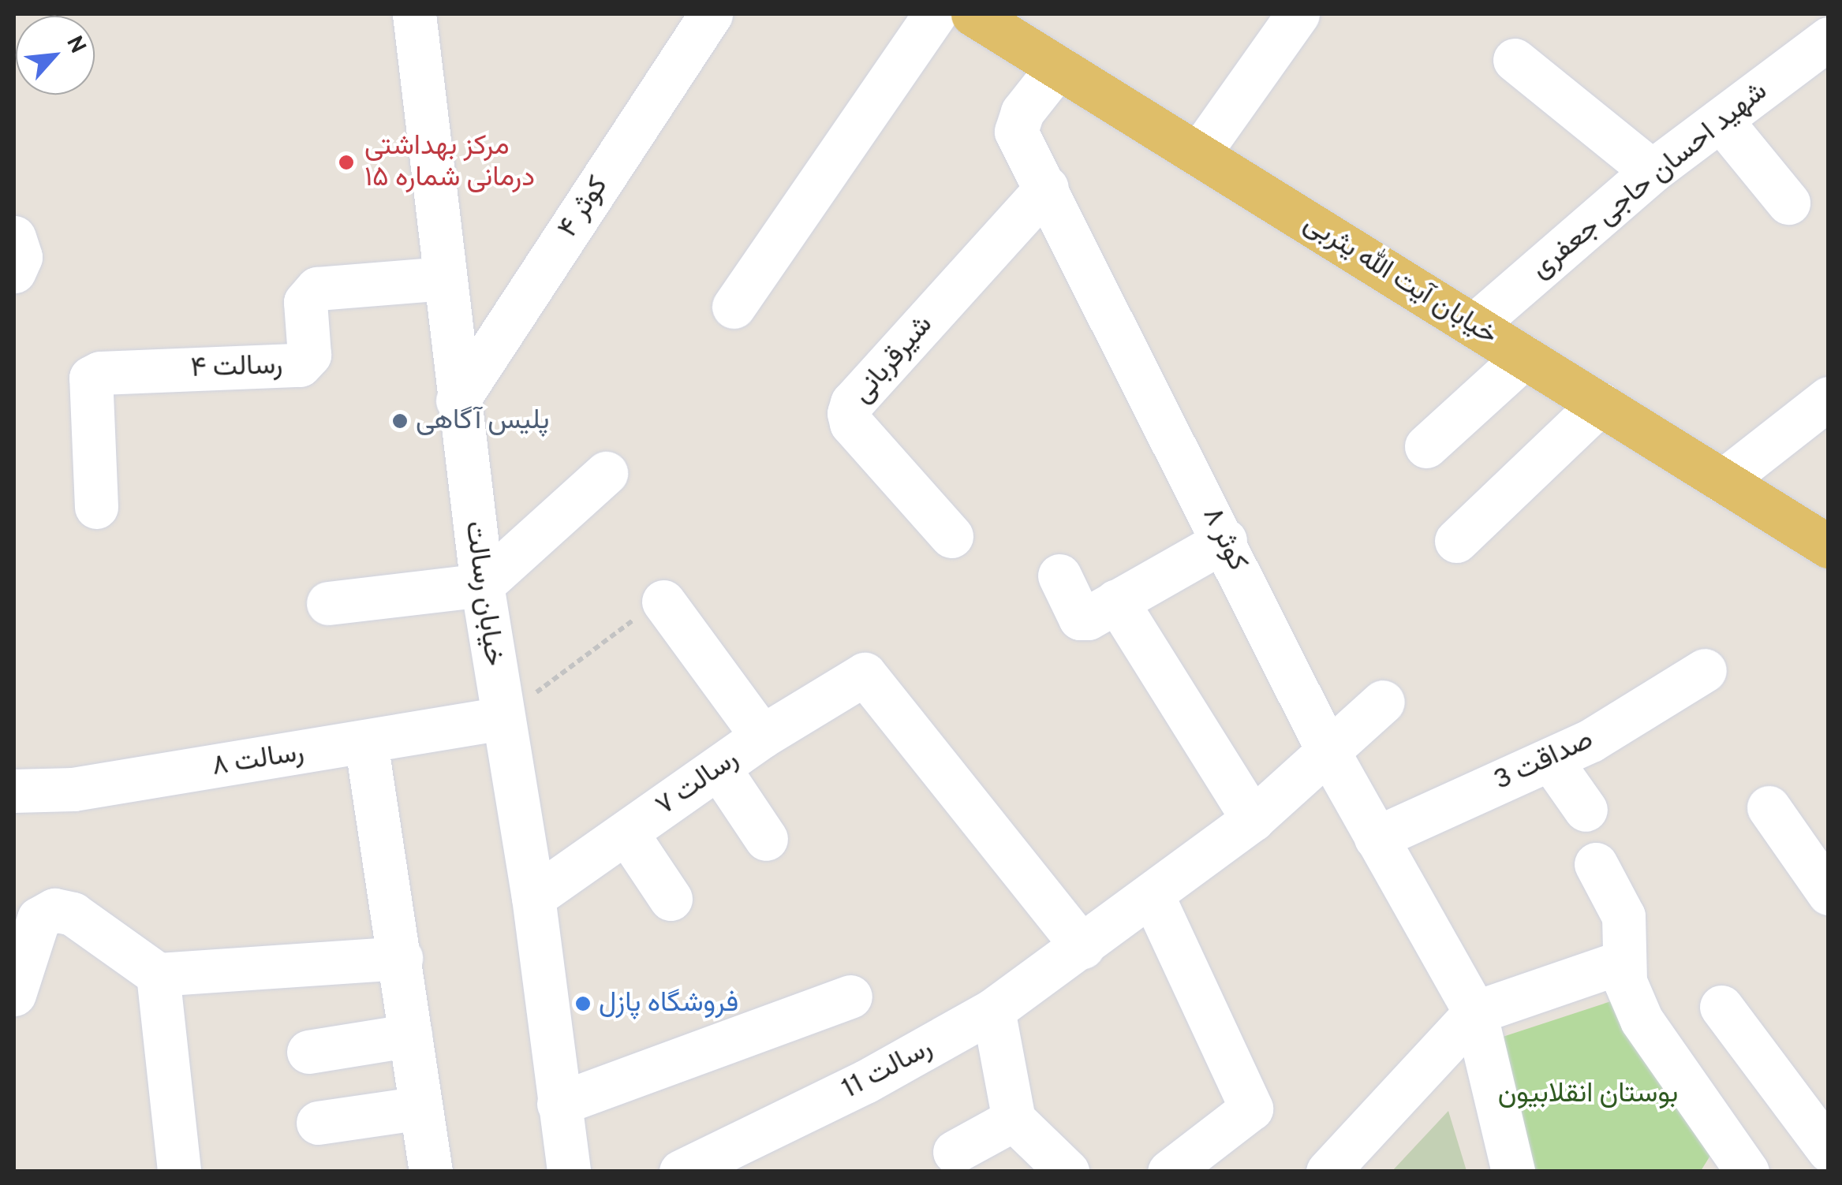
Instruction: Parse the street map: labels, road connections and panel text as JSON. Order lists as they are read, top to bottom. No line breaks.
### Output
{"streets":{"main road":["خیابان آیت الله یثربی"],"street":["شهید احسان حاجی جعفری","کوثر ۴","شیرقربانی","رسالت ۴","کوثر ۸","خیابان رسالت","رسالت ۸","صداقت 3","رسالت ۷","رسالت 11"]},"crossings":[["شهید احسان حاجی جعفری","خیابان آیت الله یثربی"],["کوثر ۴","خیابان رسالت"],["خیابان آیت الله یثربی","کوثر ۸"],["شیرقربانی","کوثر ۸"],["رسالت ۴","خیابان رسالت"],["کوثر ۸","صداقت 3"],["کوثر ۸","رسالت 11"],["خیابان رسالت","رسالت ۸"],["خیابان رسالت","رسالت ۷"],["رسالت ۷","رسالت 11"]],"parks":["بوستان انقلابیون"],"places":["مرکز بهداشتی درمانی شماره ۱۵","پلیس آگاهی","فروشگاه پازل"],"north":"top right"}
